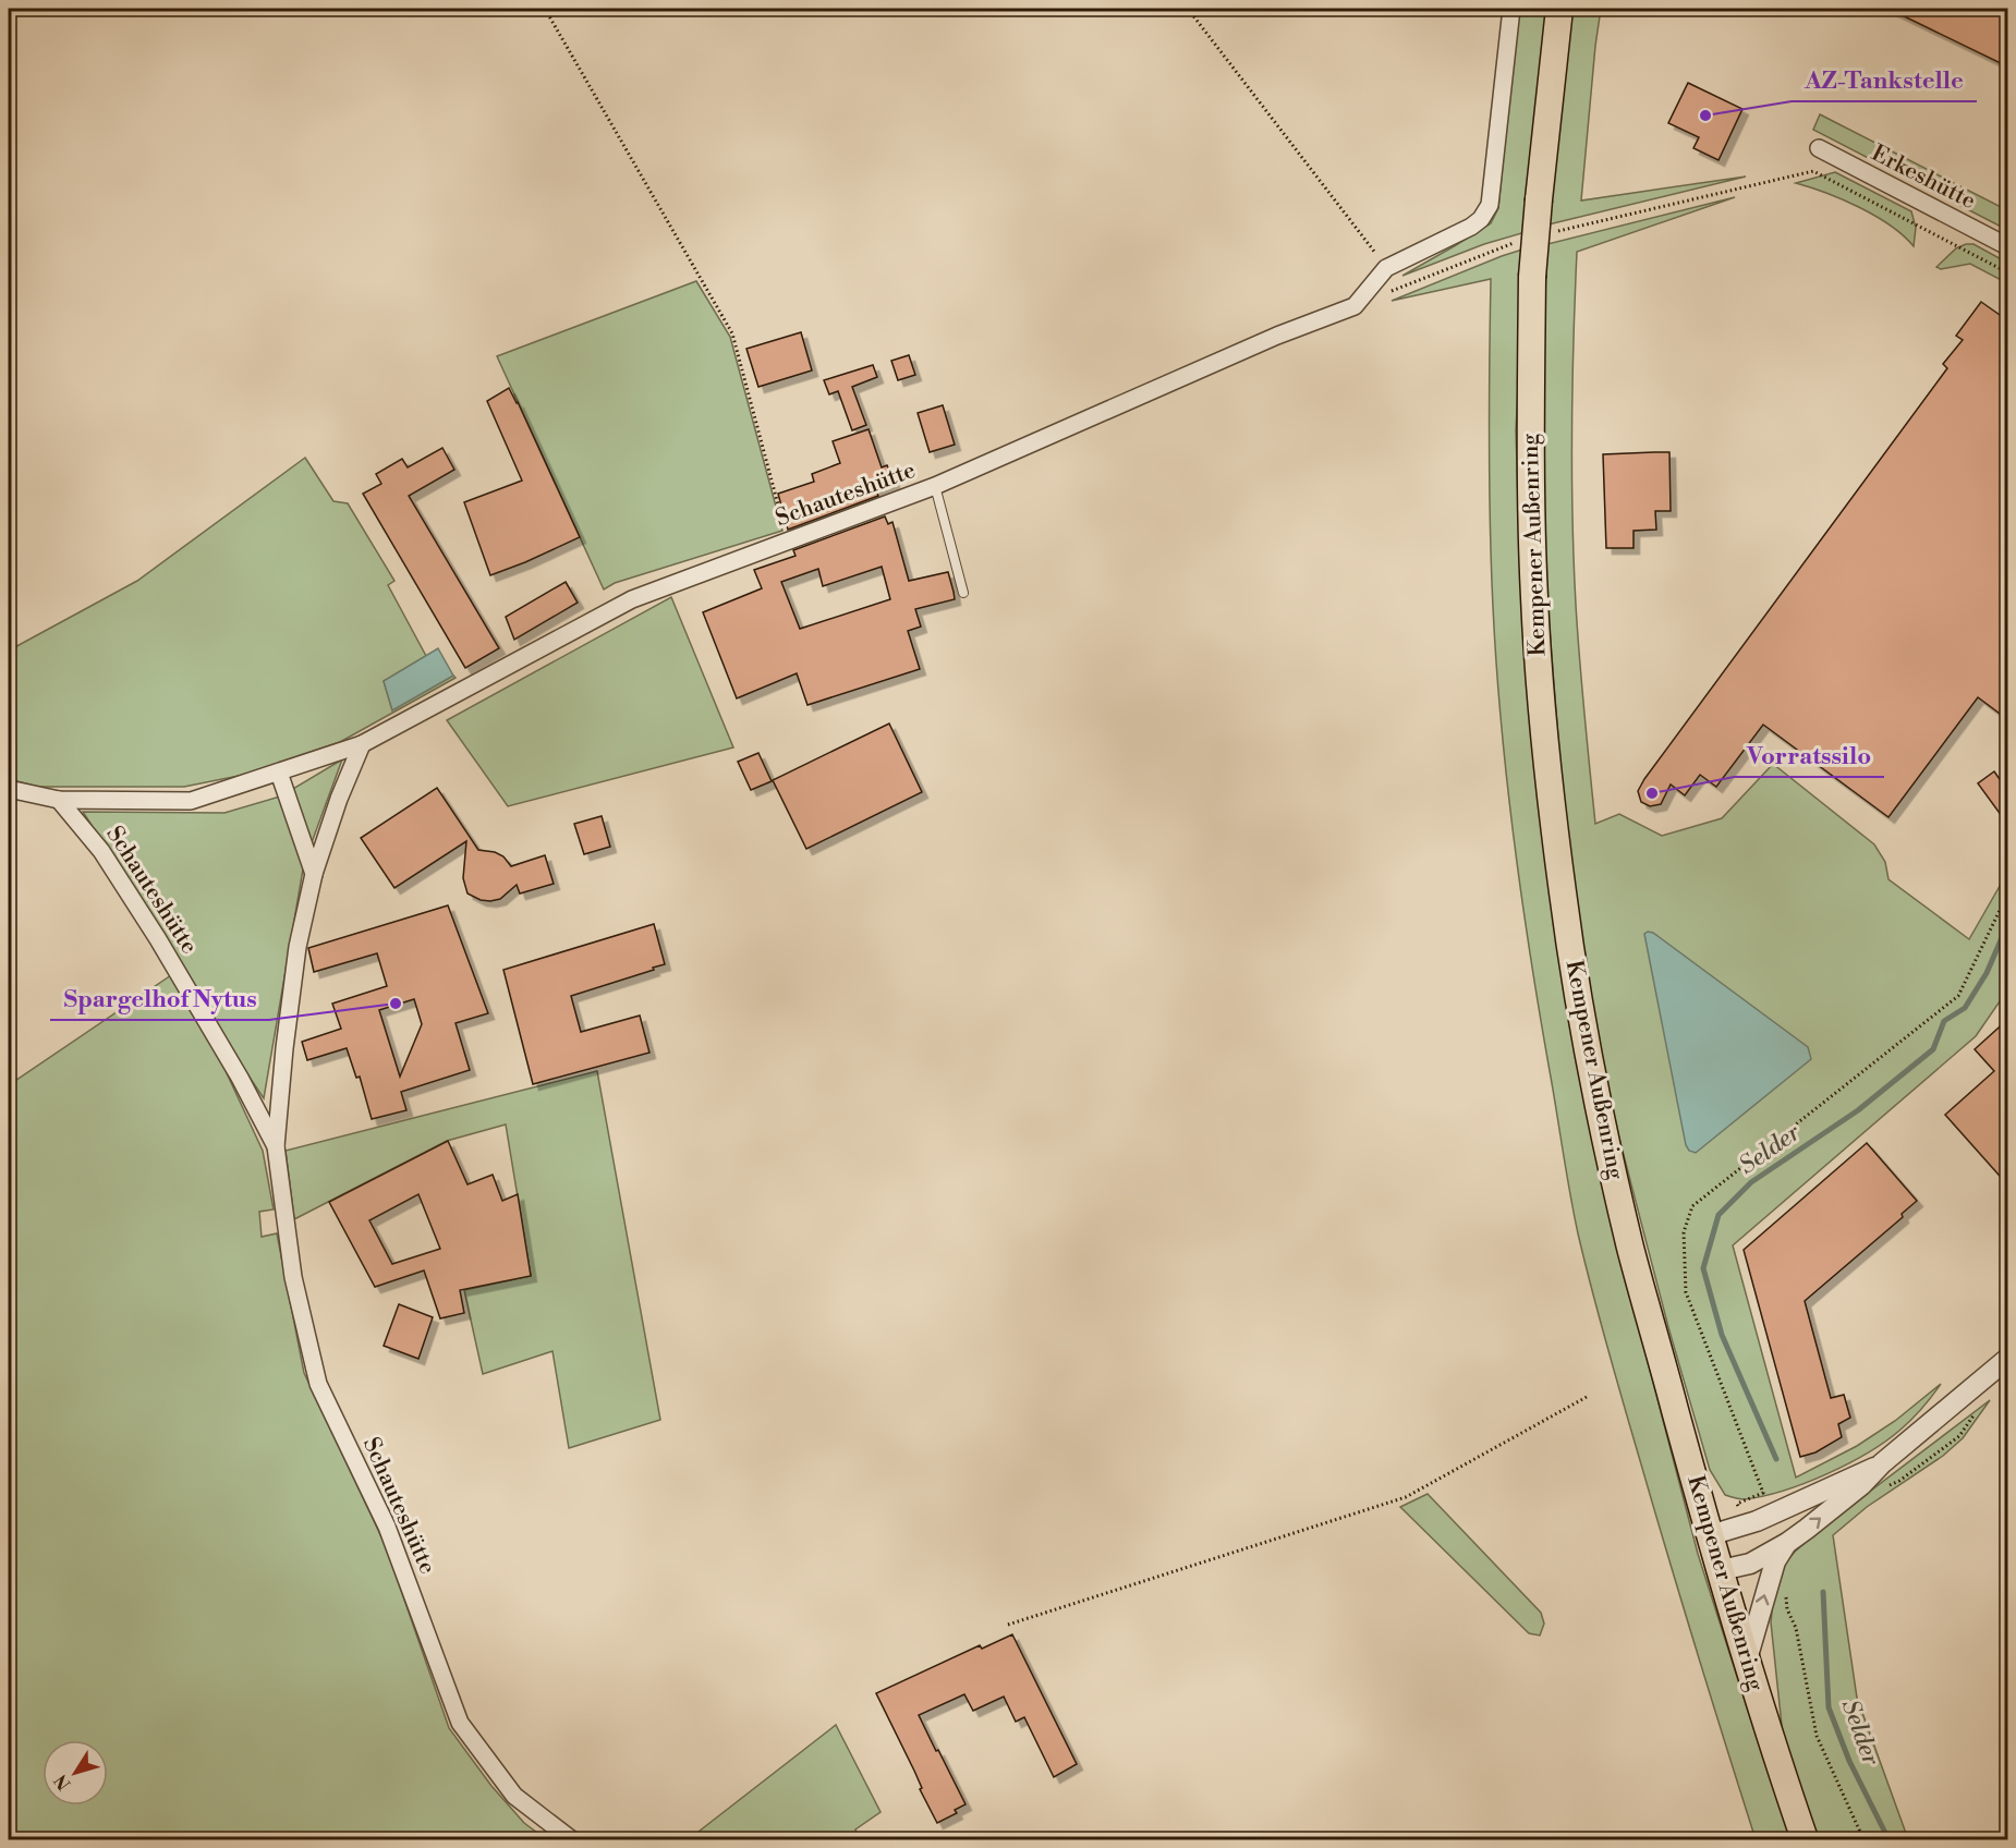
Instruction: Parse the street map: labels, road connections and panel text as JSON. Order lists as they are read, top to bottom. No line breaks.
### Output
{"streets":{"main road":["Kempener Außenring"],"street":["Erkeshütte","Schauteshütte"]},"water":["Selder"],"places":["AZ-Tankstelle","Vorratssilo","Spargelhof Nytus"],"north":"bottom left"}
